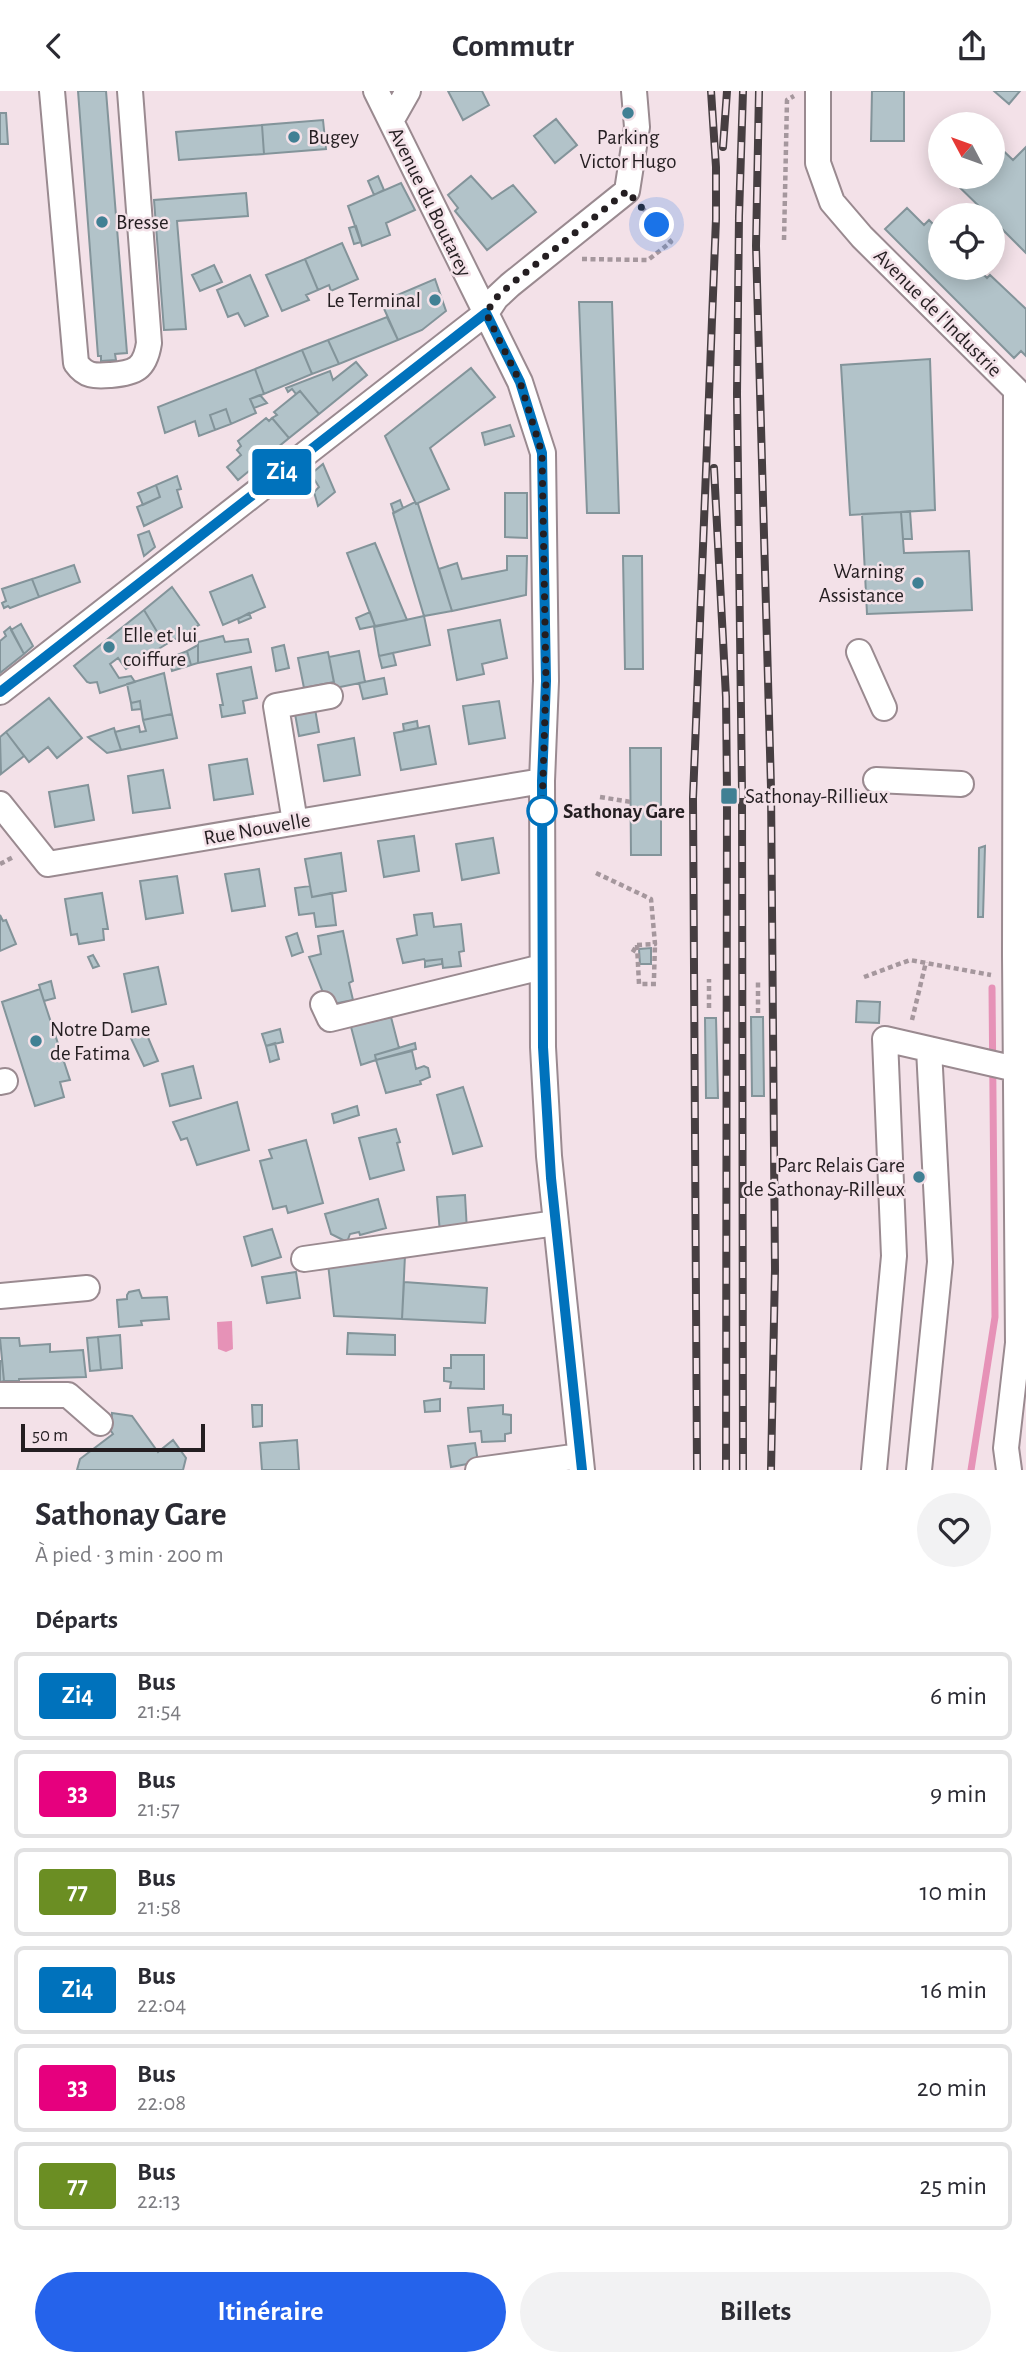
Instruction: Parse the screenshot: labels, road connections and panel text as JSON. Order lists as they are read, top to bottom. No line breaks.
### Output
{"streets":{"street":["Avenue du Boutarey","Avenue de l'Industrie","Rue Nouvelle"]},"crossings":[["Avenue du Boutarey","Rue Nouvelle"]],"places":{"other":["Parking Victor Hugo","Bugey","Bresse","Le Terminal","Warning Assistance","Elle et lui coiffure","Sathonay Gare","Notre Dame de Fatima","Parc Relais Gare de Sathonay-Rilleux"],"transit":["Sathonay-Rillieux"]},"lines":["bus line Zi4"],"scale_bar":"50 m","north":"top left","page":{"header":"Commutr","on_map":"Zi4","scale":"50 m","heading":[["Sathonay Gare","À pied · 3 min · 200 m"],"Départs"],"list":[{"mark":"Zi4","name":"Bus","note":"21:54","value":"6 min"},{"mark":"33","name":"Bus","note":"21:57","value":"9 min"},{"mark":"77","name":"Bus","note":"21:58","value":"10 min"},{"mark":"Zi4","name":"Bus","note":"22:04","value":"16 min"},{"mark":"33","name":"Bus","note":"22:08","value":"20 min"},{"mark":"77","name":"Bus","note":"22:13","value":"25 min"}],"buttons":["Itinéraire","Billets"]}}
